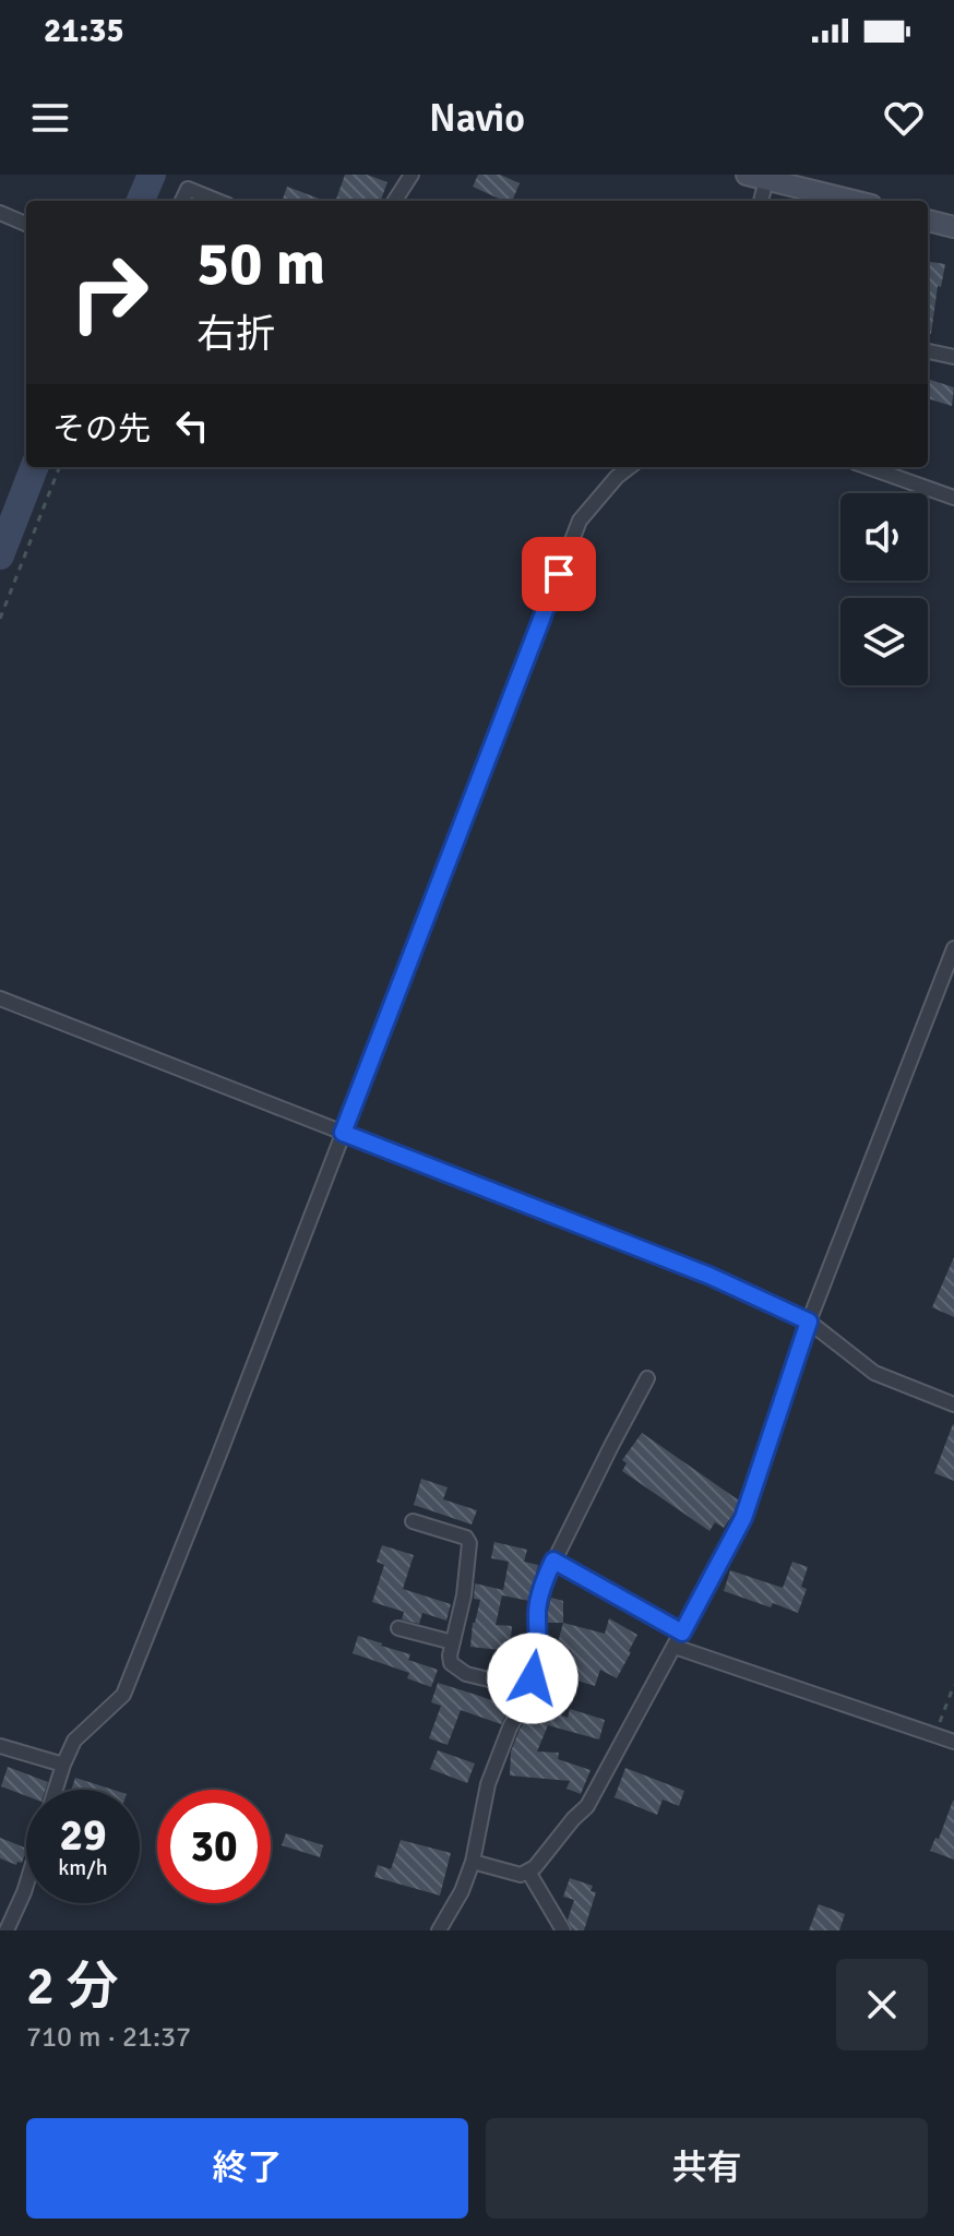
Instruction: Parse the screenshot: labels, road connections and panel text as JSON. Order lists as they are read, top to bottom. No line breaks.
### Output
{"page":{"status":"21:35","header":"Navio","turn":["50 m","右折"],"then":"その先","speed":"29 km/h","limit":"30","heading":["2 分","710 m · 21:37"],"buttons":["終了","共有"]}}
